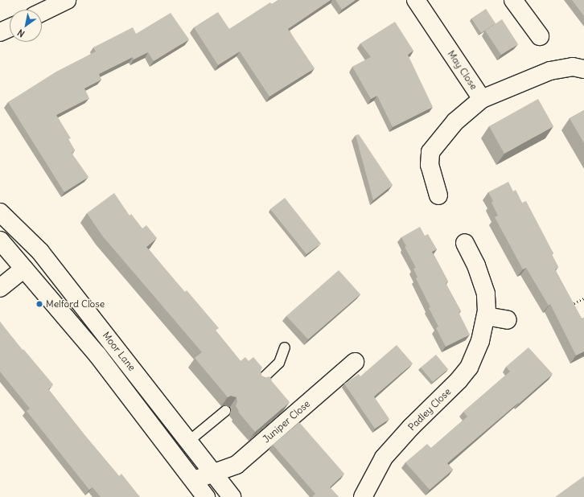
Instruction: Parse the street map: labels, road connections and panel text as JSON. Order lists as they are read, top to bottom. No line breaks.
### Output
{"streets":{"street":["May Close","Moor Lane","Padley Close","Juniper Close"]},"crossings":[["Moor Lane","Juniper Close"]],"places":["Melford Close"],"north":"bottom left"}
